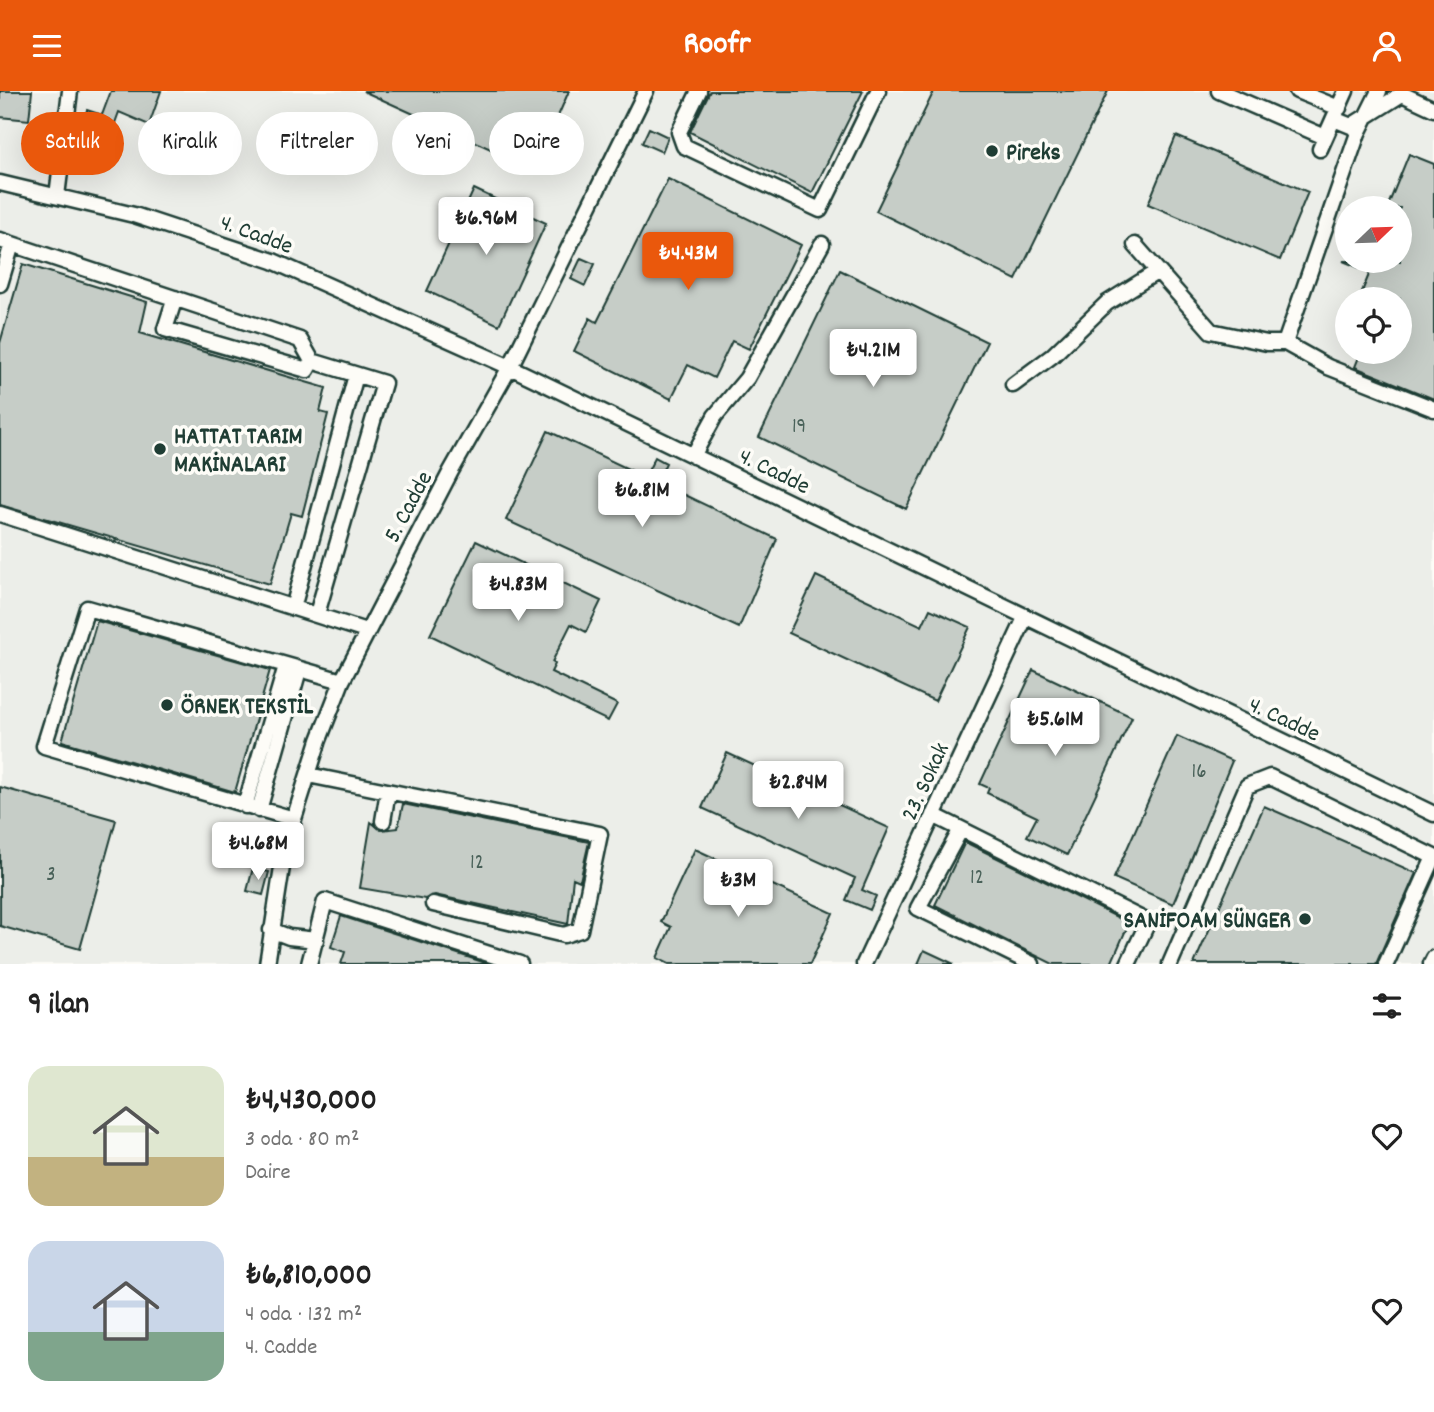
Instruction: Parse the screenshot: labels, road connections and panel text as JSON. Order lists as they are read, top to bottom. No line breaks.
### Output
{"streets":{"street":["4. Cadde","5. Cadde","23. Sokak"]},"crossings":[["4. Cadde","5. Cadde"],["4. Cadde","23. Sokak"]],"places":["Pireks","HATTAT TARIM MAKİNALARI","ÖRNEK TEKSTİL","SANİFOAM SÜNGER"],"house_numbers":["19","16","12","3","12"],"north":"top right","page":{"header":"Roofr","chip":["Satılık","Kiralık","Filtreler","Yeni","Daire"],"price":["₺6.96M","₺4.43M","₺4.21M","₺6.81M","₺4.83M","₺5.61M","₺2.84M","₺4.68M","₺3M"],"heading":"9 ilan","list":[{"name":"₺4,430,000","note":"3 oda · 80 m² · Daire"},{"name":"₺6,810,000","note":"4 oda · 132 m² · 4. Cadde"}]}}
